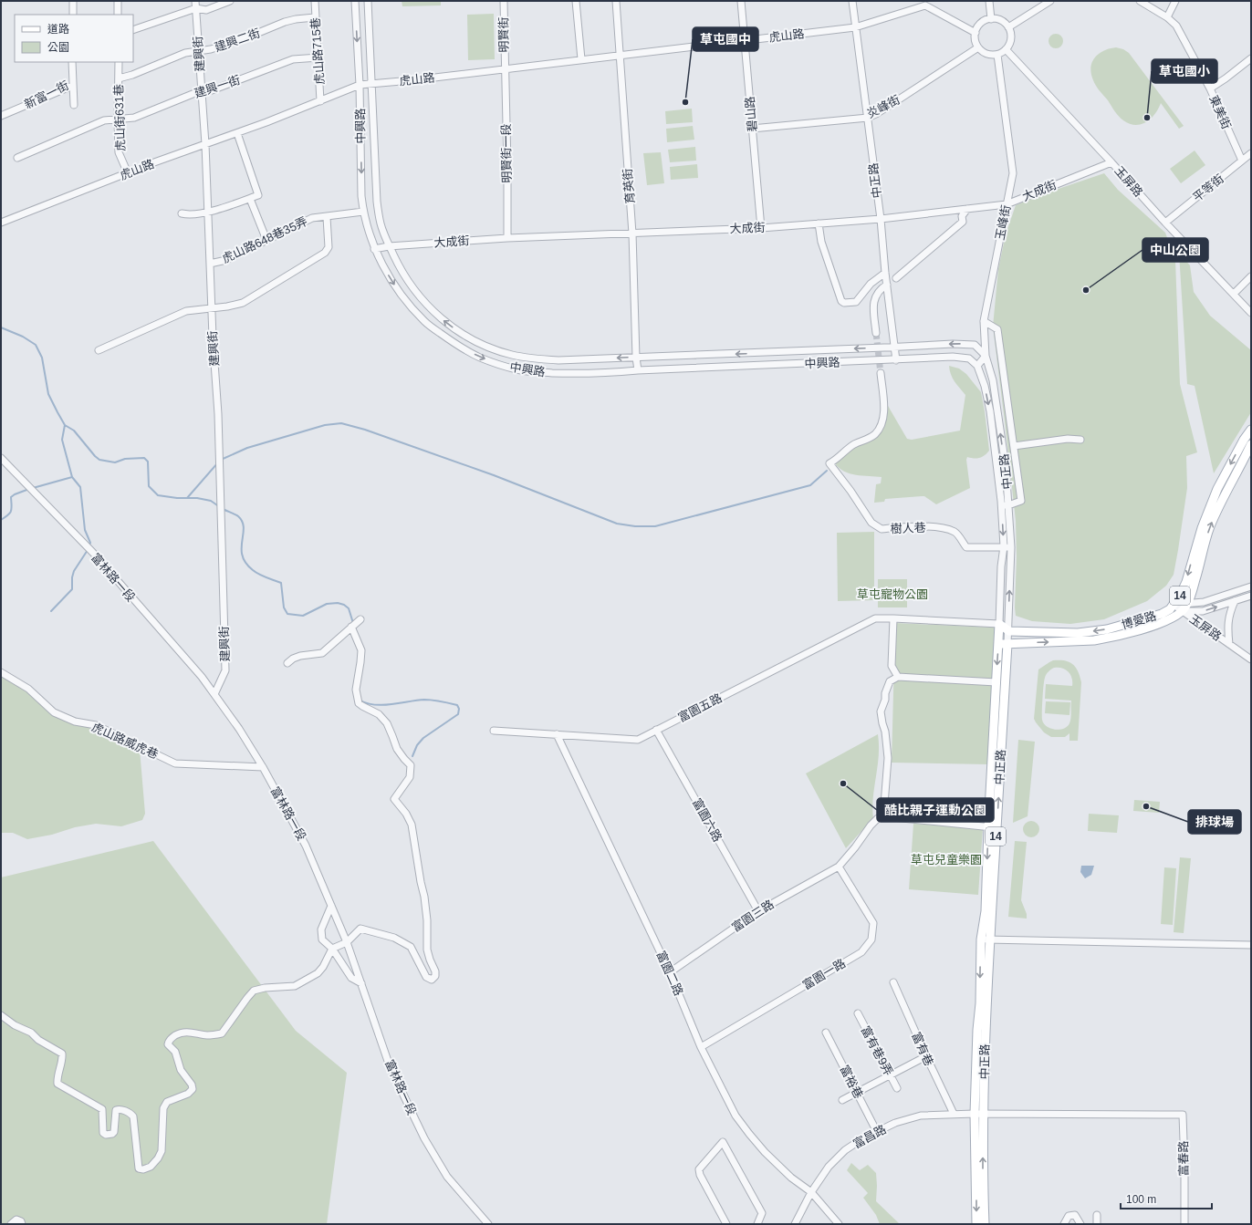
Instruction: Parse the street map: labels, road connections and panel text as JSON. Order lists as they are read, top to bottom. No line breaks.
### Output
{"streets":{"main road":["中正路","14","博愛路"],"street":["明賢街","虎山路","建興二街","虎山路715巷","建興街","建興一街","新富一街","炎峰街","東美街","碧山路","虎山街631巷","中興路","明賢街一段","玉屏路","育英街","平等街","大成街","玉峰街","虎山路648巷35弄","樹人巷","富林路一段","富園五路","虎山路威虎巷","富園六路","富園三路","富園二路","富園一路","富有巷","富有巷9弄","富裕巷","富昌路","富春路"]},"crossings":[["明賢街","虎山路"],["明賢街","明賢街一段"],["虎山路","虎山路715巷"],["虎山路","建興街"],["虎山路","碧山路"],["虎山路","虎山街631巷"],["虎山路","中興路"],["虎山路","明賢街一段"],["虎山路","中正路"],["虎山路","育英街"],["建興二街","虎山路715巷"],["建興二街","建興街"],["建興二街","虎山街631巷"],["虎山路715巷","建興一街"],["建興街","建興一街"],["建興街","虎山路648巷35弄"],["建興街","富林路一段"],["建興一街","虎山街631巷"],["炎峰街","碧山路"],["炎峰街","中正路"],["炎峰街","玉屏路"],["炎峰街","玉峰街"],["東美街","平等街"],["碧山路","大成街"],["中興路","中正路"],["中興路","育英街"],["中興路","大成街"],["中興路","玉峰街"],["中興路","虎山路648巷35弄"],["明賢街一段","大成街"],["中正路","大成街"],["中正路","玉峰街"],["中正路","樹人巷"],["中正路","博愛路"],["中正路","富園五路"],["中正路","富昌路"],["玉屏路","平等街"],["玉屏路","大成街"],["玉屏路","玉峰街"],["玉屏路","14"],["玉屏路","博愛路"],["育英街","大成街"],["大成街","玉峰街"],["富林路一段","虎山路威虎巷"],["14","博愛路"],["富園五路","富園六路"],["富園五路","富園二路"],["富園六路","富園三路"],["富園三路","富園二路"],["富園三路","富園一路"],["富園二路","富園一路"],["富園二路","富昌路"],["富有巷","富昌路"],["富裕巷","富昌路"],["富昌路","富春路"]],"parks":["草屯寵物公園","草屯兒童樂園"],"places":["草屯國中","草屯國小","中山公園","酷比親子運動公園","排球場"],"legend":["道路","公園"],"scale_bar":"100 m"}
